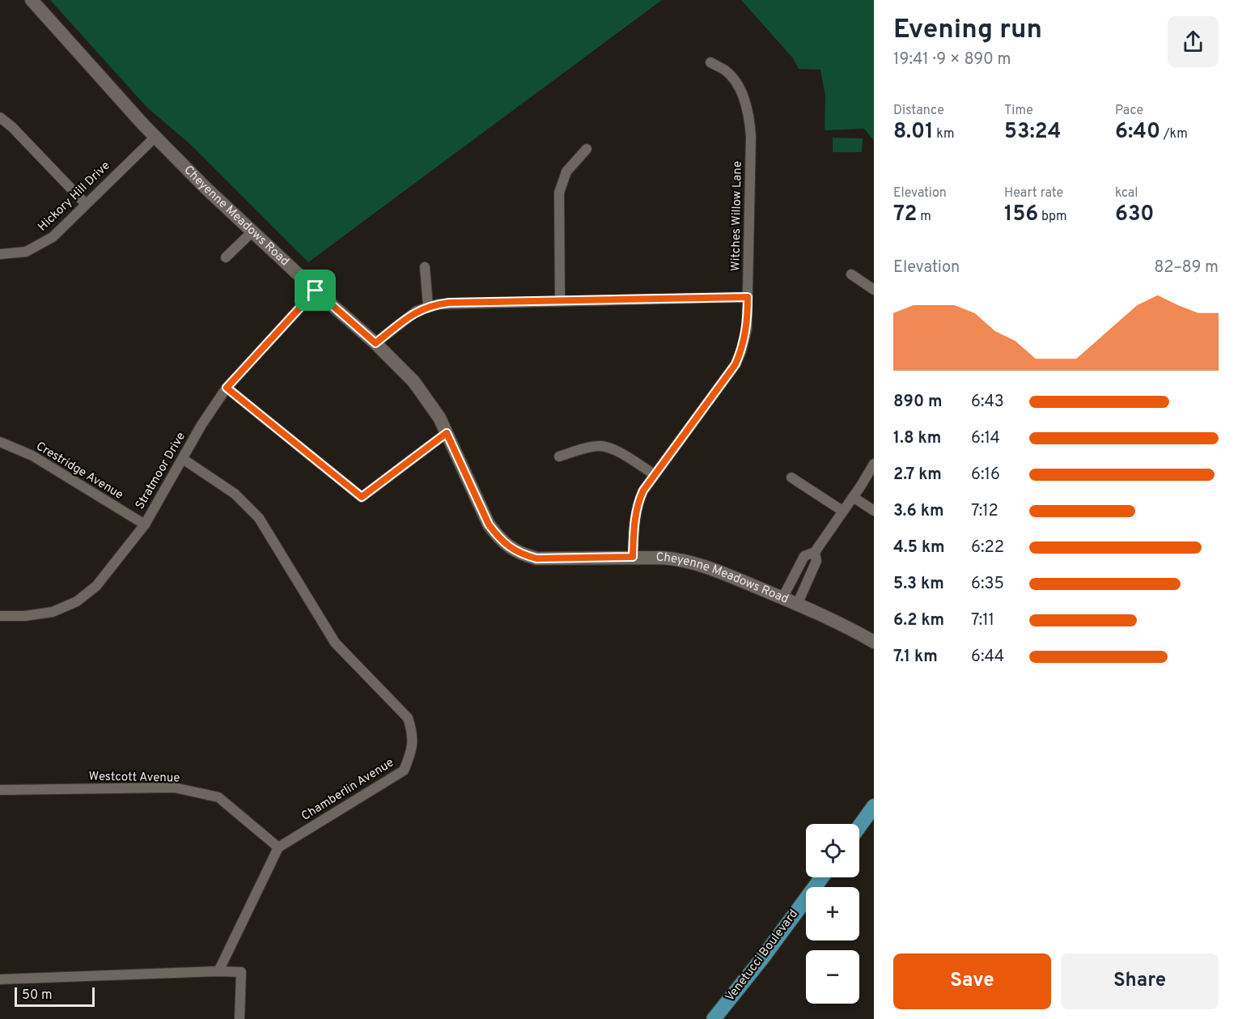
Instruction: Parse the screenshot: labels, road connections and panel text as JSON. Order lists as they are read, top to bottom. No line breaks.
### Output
{"streets":{"main road":["Cheyenne Meadows Road","Venetucci Boulevard"],"street":["Hickory Hill Drive","Witches Willow Lane","Crestridge Avenue","Stratmoor Drive","Westcott Avenue","Chamberlin Avenue"]},"crossings":[["Hickory Hill Drive","Cheyenne Meadows Road"],["Cheyenne Meadows Road","Witches Willow Lane"],["Cheyenne Meadows Road","Stratmoor Drive"],["Crestridge Avenue","Stratmoor Drive"],["Stratmoor Drive","Chamberlin Avenue"],["Westcott Avenue","Chamberlin Avenue"]],"scale_bar":"50 m","page":{"heading":["Evening run","19:41 · 9 × 890 m"],"stats":[["Distance","8.01 km"],["Time","53:24"],["Pace","6:40 /km"],["Elevation","72 m"],["Heart rate","156 bpm"],["kcal","630"]],"chart":["Elevation","82–89 m"],"list":[{"name":"890 m","note":"6:43"},{"name":"1.8 km","note":"6:14"},{"name":"2.7 km","note":"6:16"},{"name":"3.6 km","note":"7:12"},{"name":"4.5 km","note":"6:22"},{"name":"5.3 km","note":"6:35"},{"name":"6.2 km","note":"7:11"},{"name":"7.1 km","note":"6:44"}],"map_buttons":["+","−"],"buttons":["Save","Share"],"scale":"50 m"}}
